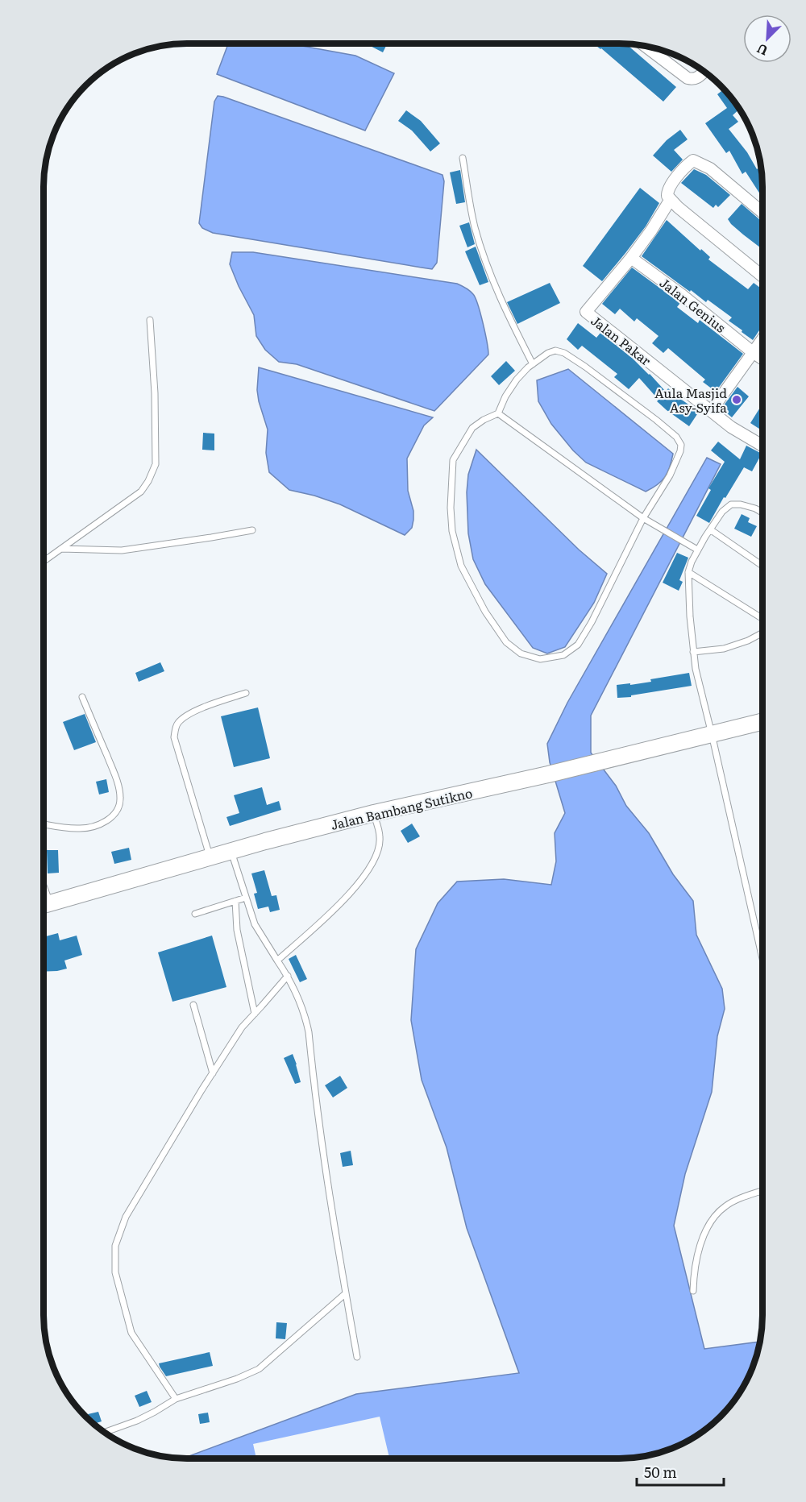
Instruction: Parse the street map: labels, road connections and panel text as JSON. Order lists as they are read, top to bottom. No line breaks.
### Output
{"streets":{"street":["Jalan Genius","Jalan Pakar","Jalan Bambang Sutikno"]},"crossings":[["Jalan Genius","Jalan Pakar"]],"places":["Aula Masjid Asy-Syifa"],"scale_bar":"50 m","north":"bottom left"}
